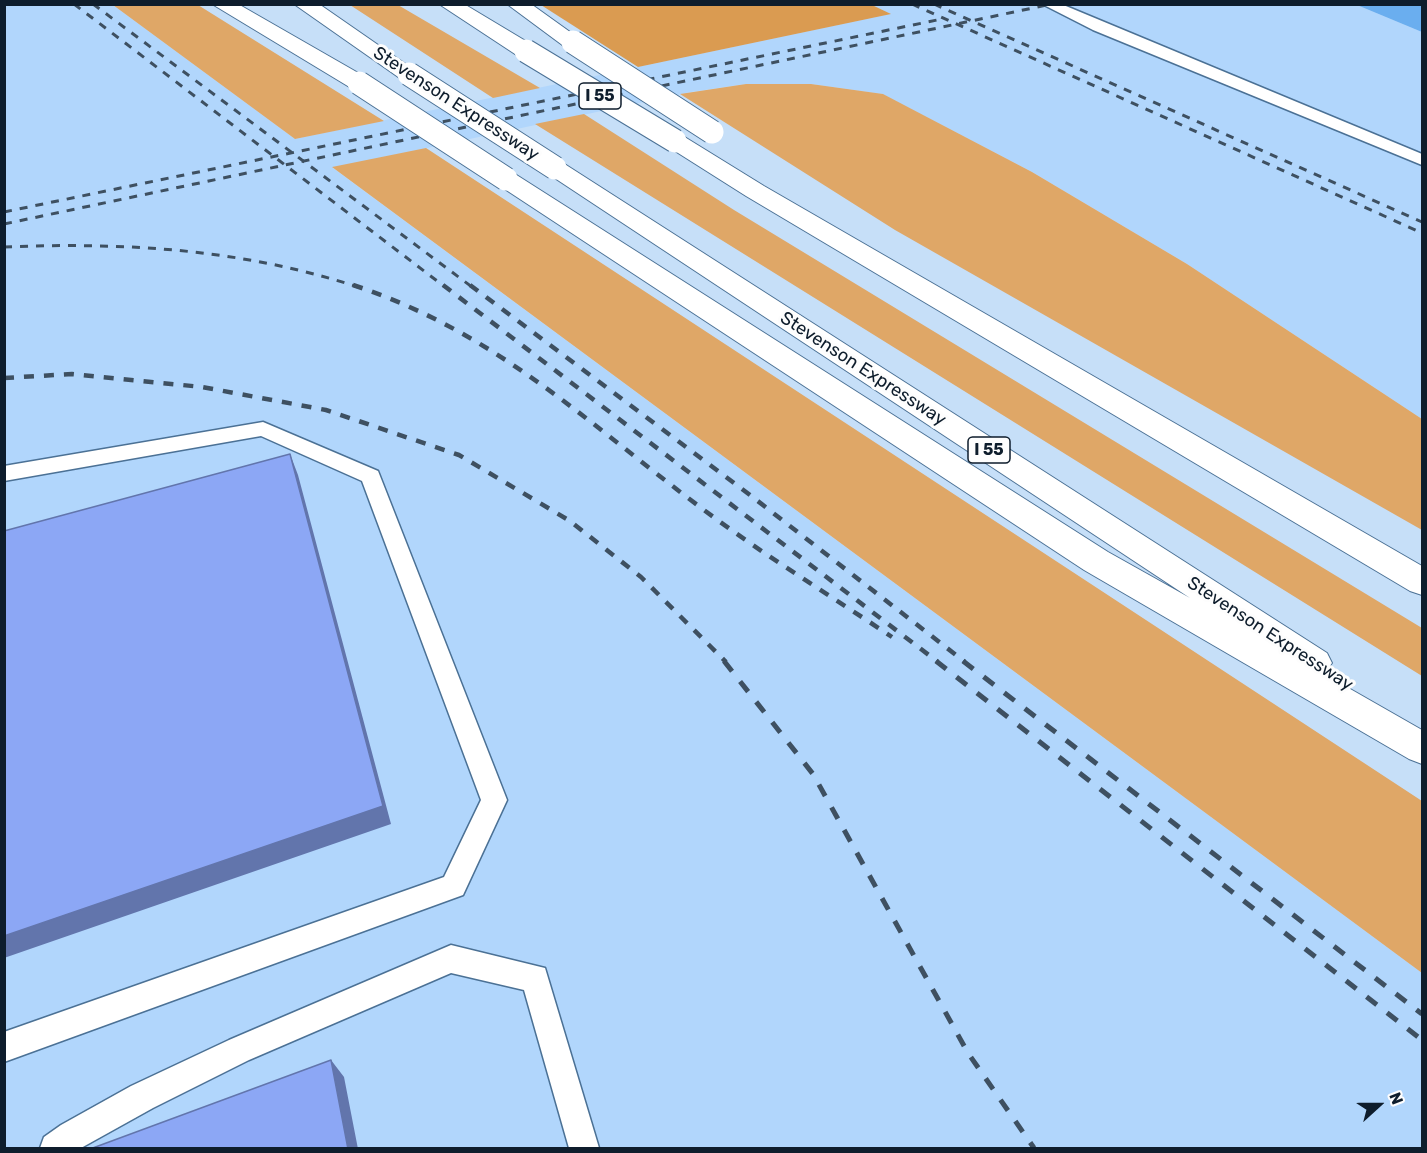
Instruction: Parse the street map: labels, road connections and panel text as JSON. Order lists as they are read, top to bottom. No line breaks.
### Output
{"streets":{"highway":["I 55","Stevenson Expressway"]},"north":"right"}
